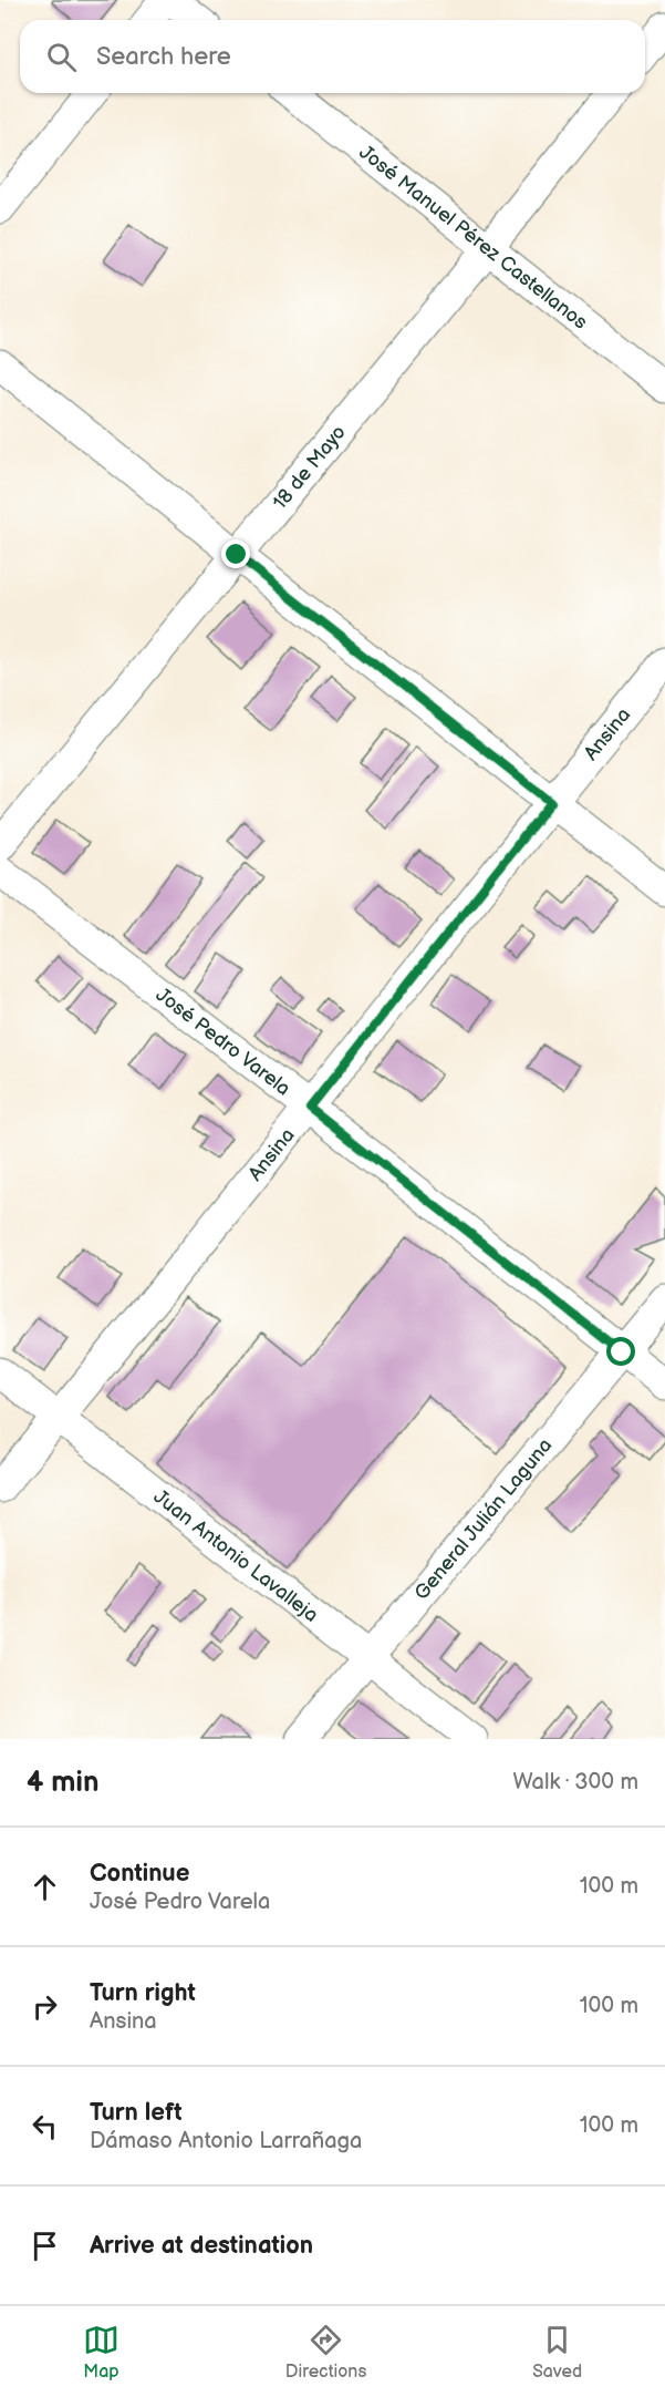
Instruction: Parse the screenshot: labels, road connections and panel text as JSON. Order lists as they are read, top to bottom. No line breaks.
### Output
{"streets":{"street":["José Manuel Pérez Castellanos","18 de Mayo","Ansina","José Pedro Varela","General Julián Laguna","Juan Antonio Lavalleja"]},"crossings":[["José Manuel Pérez Castellanos","18 de Mayo"],["Ansina","José Pedro Varela"],["Ansina","Juan Antonio Lavalleja"],["José Pedro Varela","General Julián Laguna"],["General Julián Laguna","Juan Antonio Lavalleja"]],"page":{"search":"Search here","heading":["4 min","Walk · 300 m"],"list":[["Continue","José Pedro Varela","100 m"],["Turn right","Ansina","100 m"],["Turn left","Dámaso Antonio Larrañaga","100 m"],"Arrive at destination"],"nav":["Map","Directions","Saved"]}}
